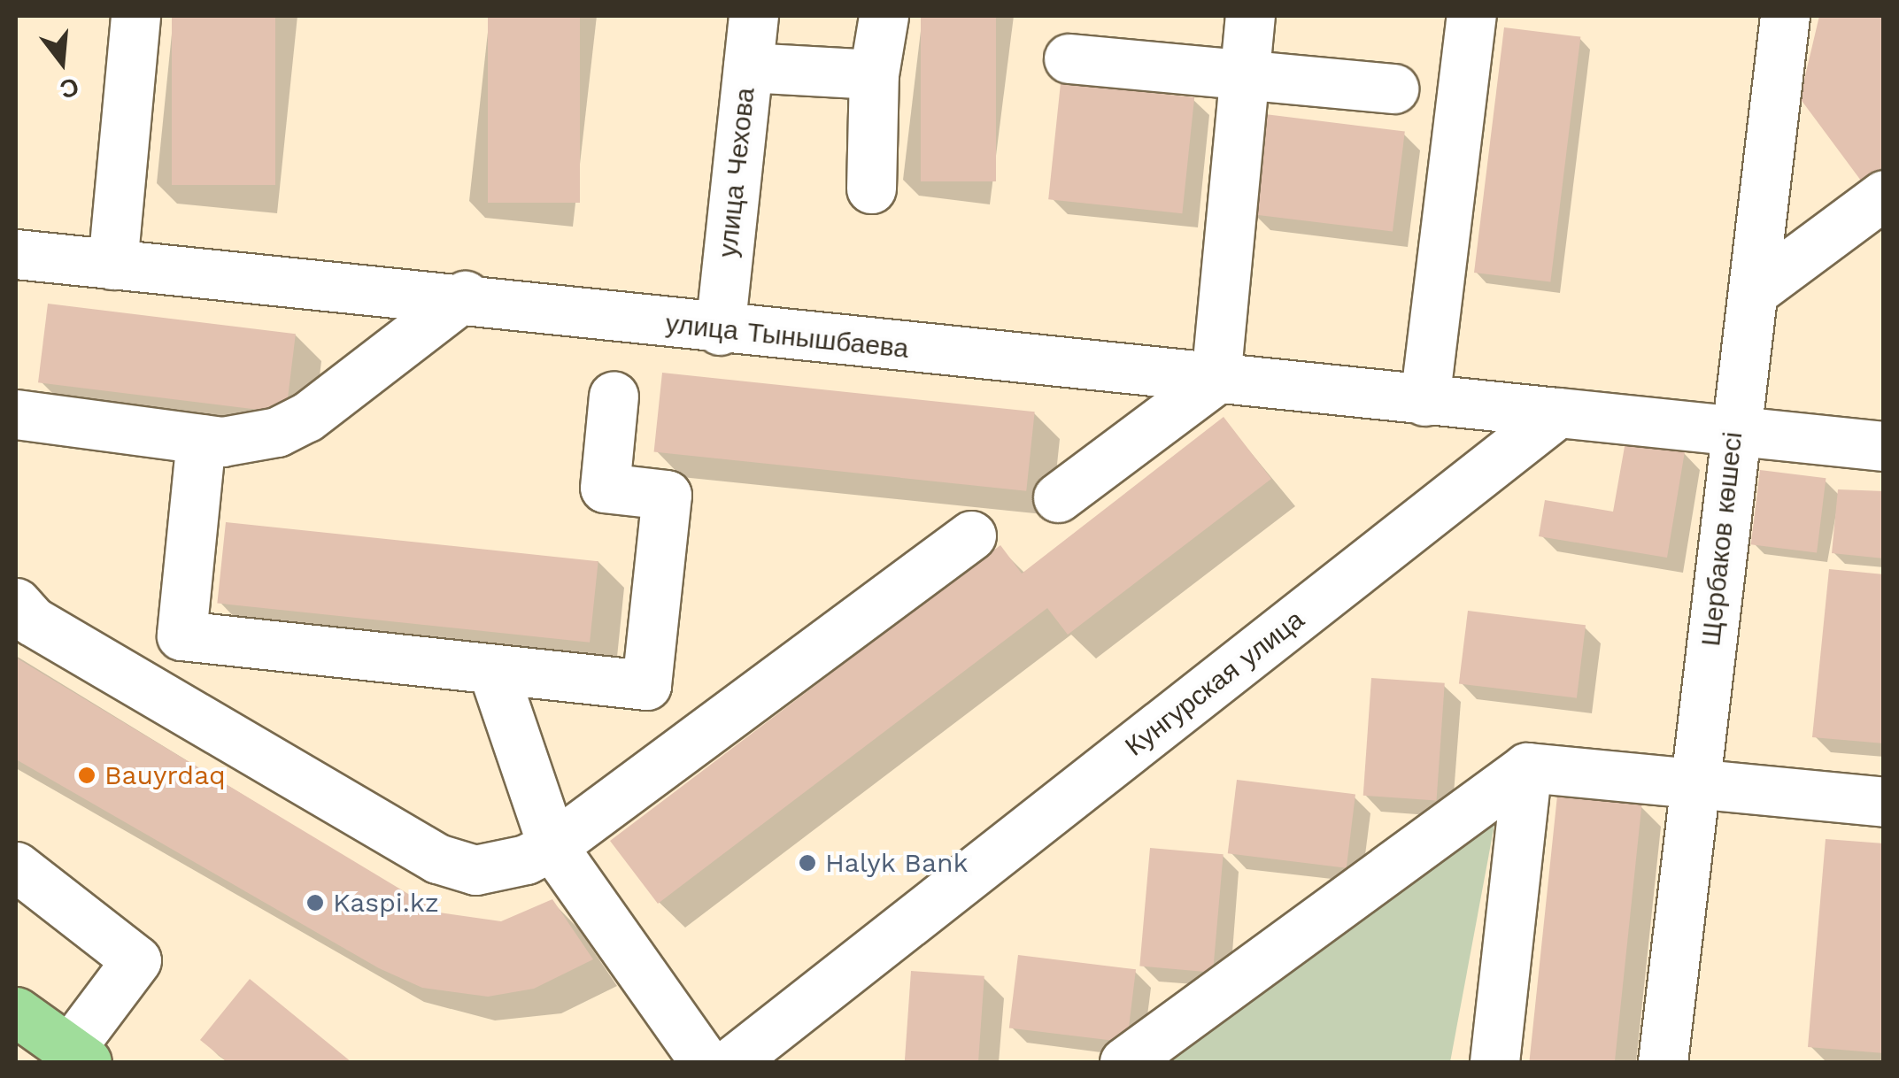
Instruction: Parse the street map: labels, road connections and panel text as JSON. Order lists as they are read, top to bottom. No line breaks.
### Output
{"streets":{"street":["улица Чехова","улица Тынышбаева","Щербаков көшесі","Кунгурская улица"]},"crossings":[["улица Чехова","улица Тынышбаева"],["улица Тынышбаева","Кунгурская улица"]],"places":["Bauyrdaq","Halyk Bank","Kaspi.kz"],"north":"bottom"}
